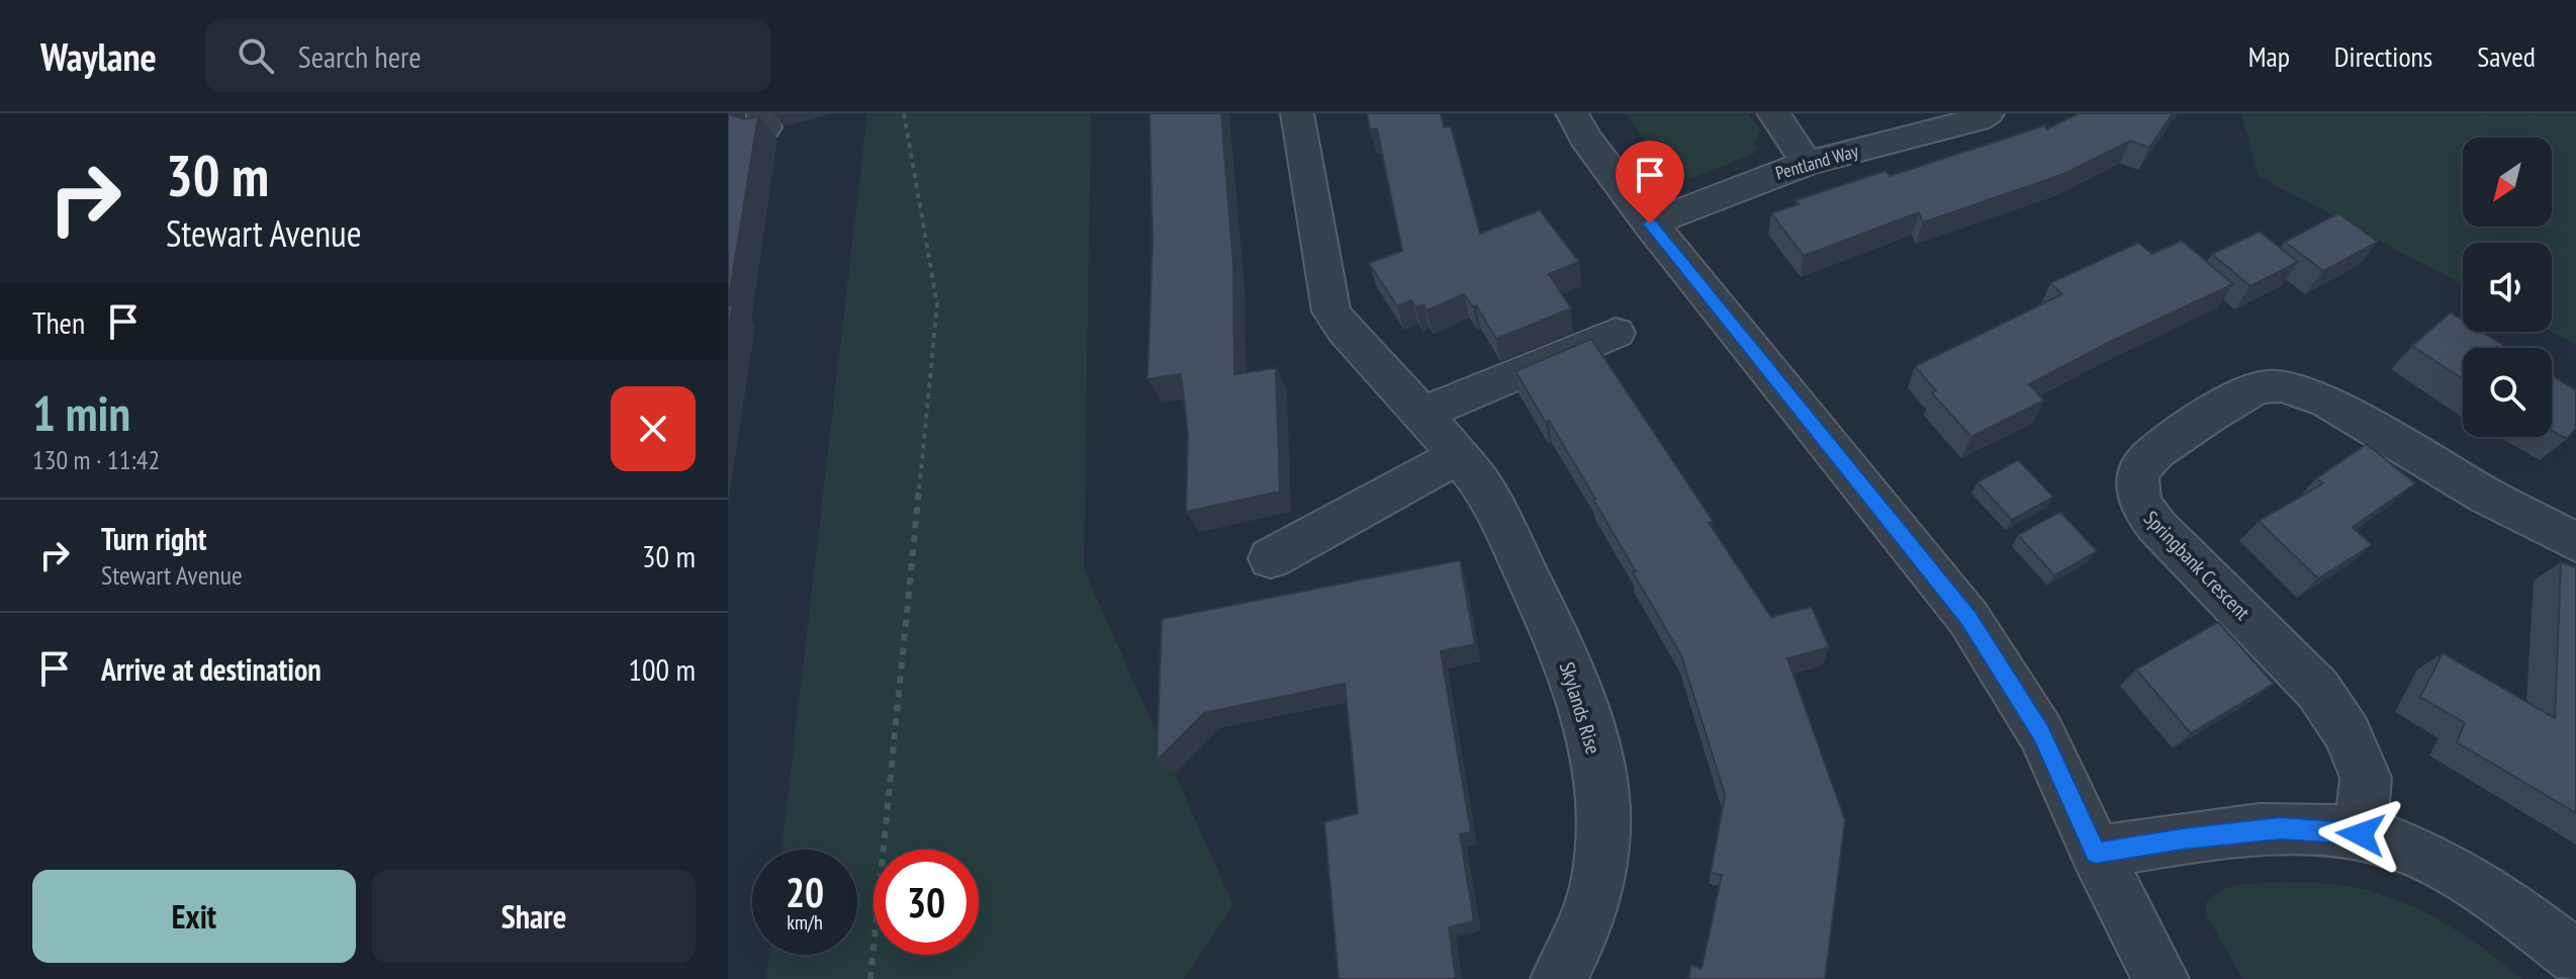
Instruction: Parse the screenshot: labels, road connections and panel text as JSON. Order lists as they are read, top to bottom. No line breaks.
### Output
{"streets":{"street":["Pentland Way","Springbank Crescent","Skylands Rise"]},"north":"bottom left","page":{"header":"Waylane","search":"Search here","nav":["Map","Directions","Saved"],"turn":["30 m","Stewart Avenue"],"then":"Then","heading":["1 min","130 m · 11:42"],"list":[{"name":"Turn right","note":"Stewart Avenue","value":"30 m"},{"name":"Arrive at destination","value":"100 m"}],"speed":"20 km/h","limit":"30","buttons":["Exit","Share"]}}
